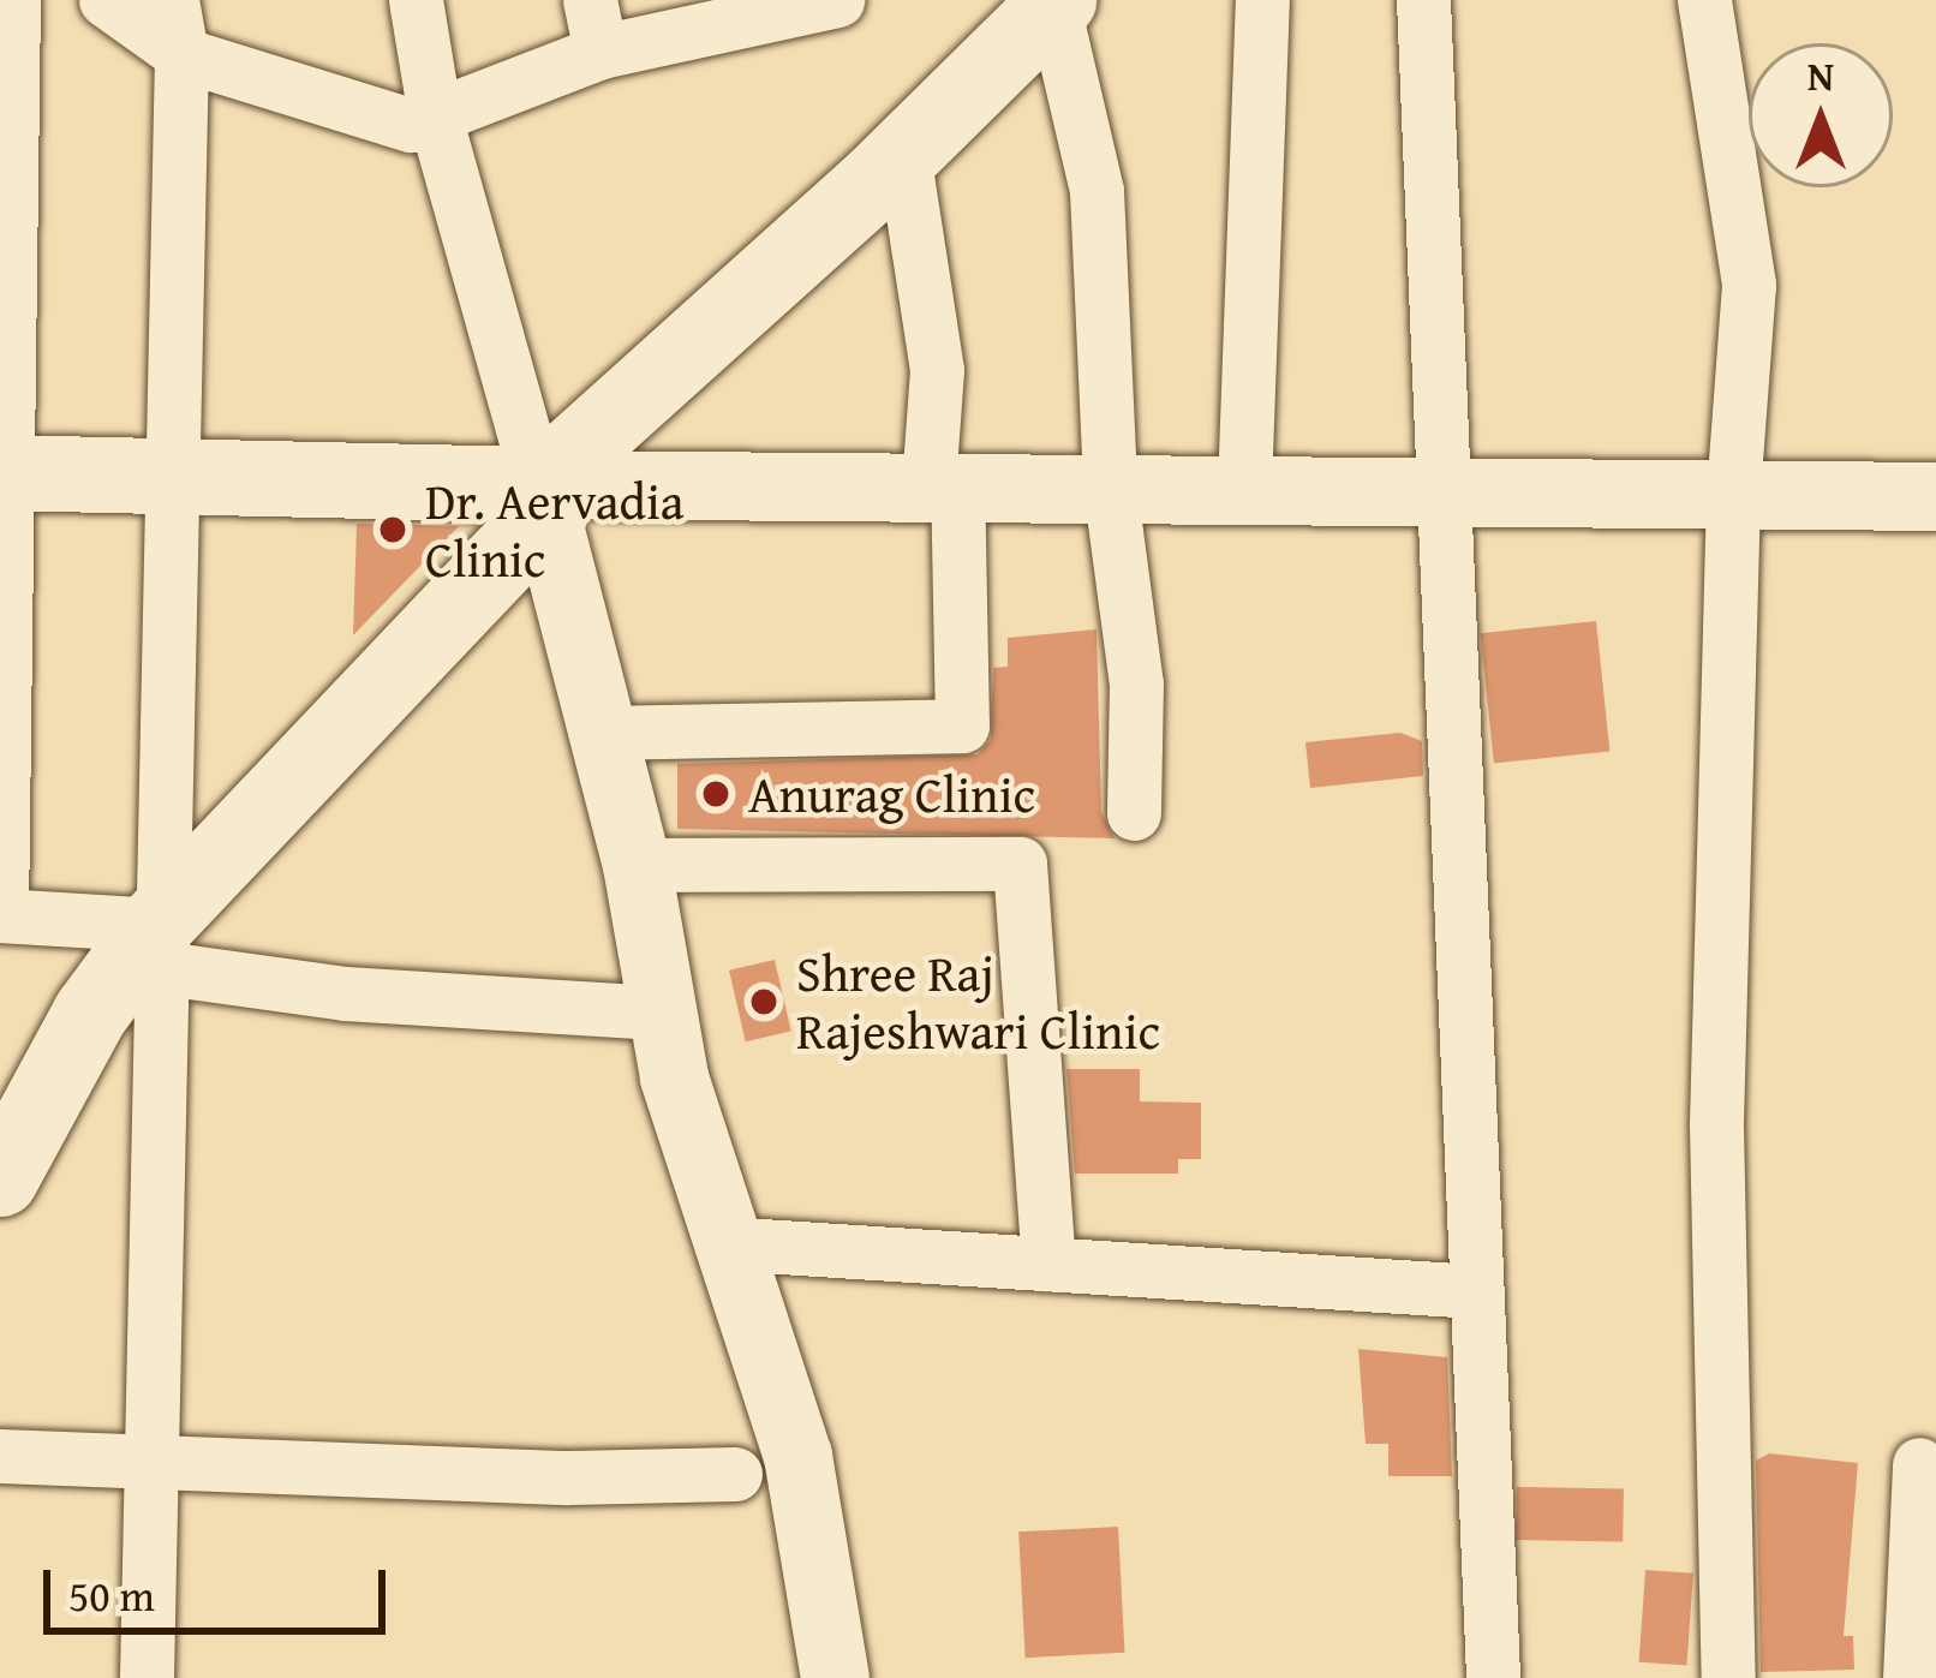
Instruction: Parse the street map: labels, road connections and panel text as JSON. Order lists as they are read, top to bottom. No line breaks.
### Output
{"places":["Dr. Aervadia Clinic","Anurag Clinic","Shree Raj Rajeshwari Clinic"],"scale_bar":"50 m","north":"top"}
